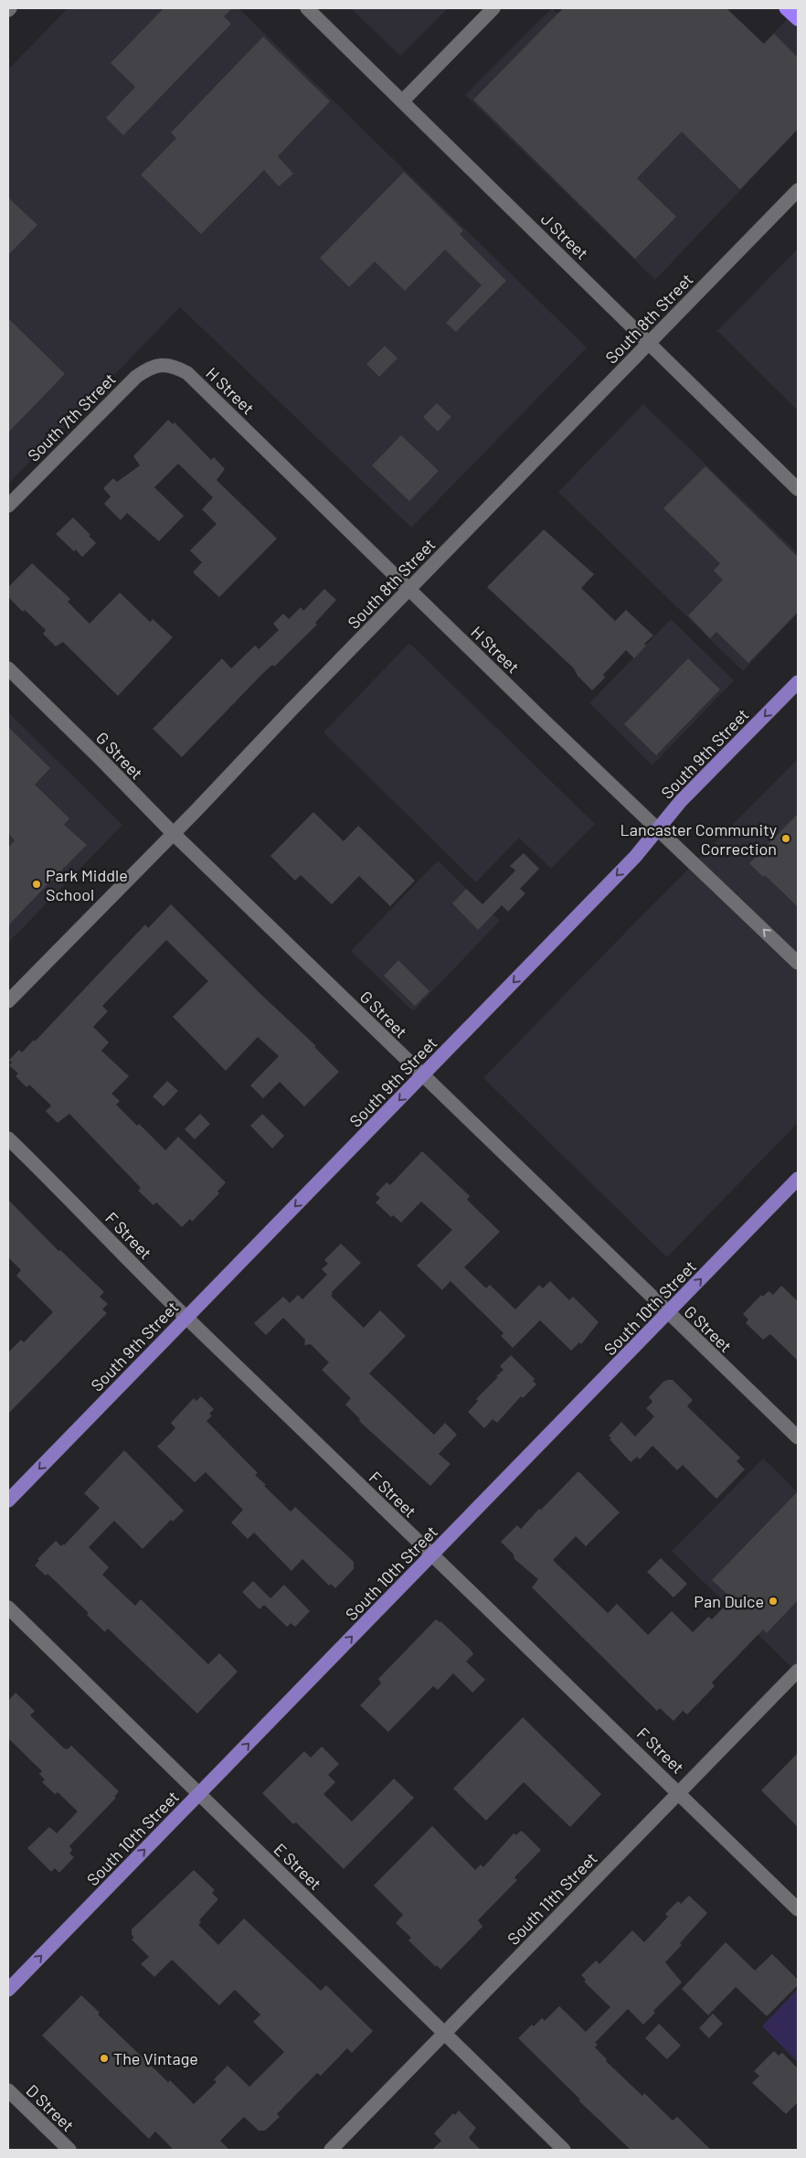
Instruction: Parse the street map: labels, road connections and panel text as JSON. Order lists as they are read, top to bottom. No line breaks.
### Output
{"streets":{"main road":["South 9th Street","South 10th Street"],"street":["J Street","South 8th Street","H Street","South 7th Street","G Street","F Street","E Street","South 11th Street","D Street"]},"crossings":[["J Street","South 8th Street"],["South 8th Street","H Street"],["South 8th Street","G Street"],["H Street","South 7th Street"],["H Street","South 9th Street"],["South 9th Street","G Street"],["South 9th Street","F Street"],["G Street","South 10th Street"],["F Street","South 10th Street"],["F Street","South 11th Street"],["South 10th Street","E Street"],["E Street","South 11th Street"]],"one_way":["South 9th Street","South 10th Street"],"places":["Lancaster Community Correction","Park Middle School","Pan Dulce","The Vintage"]}
